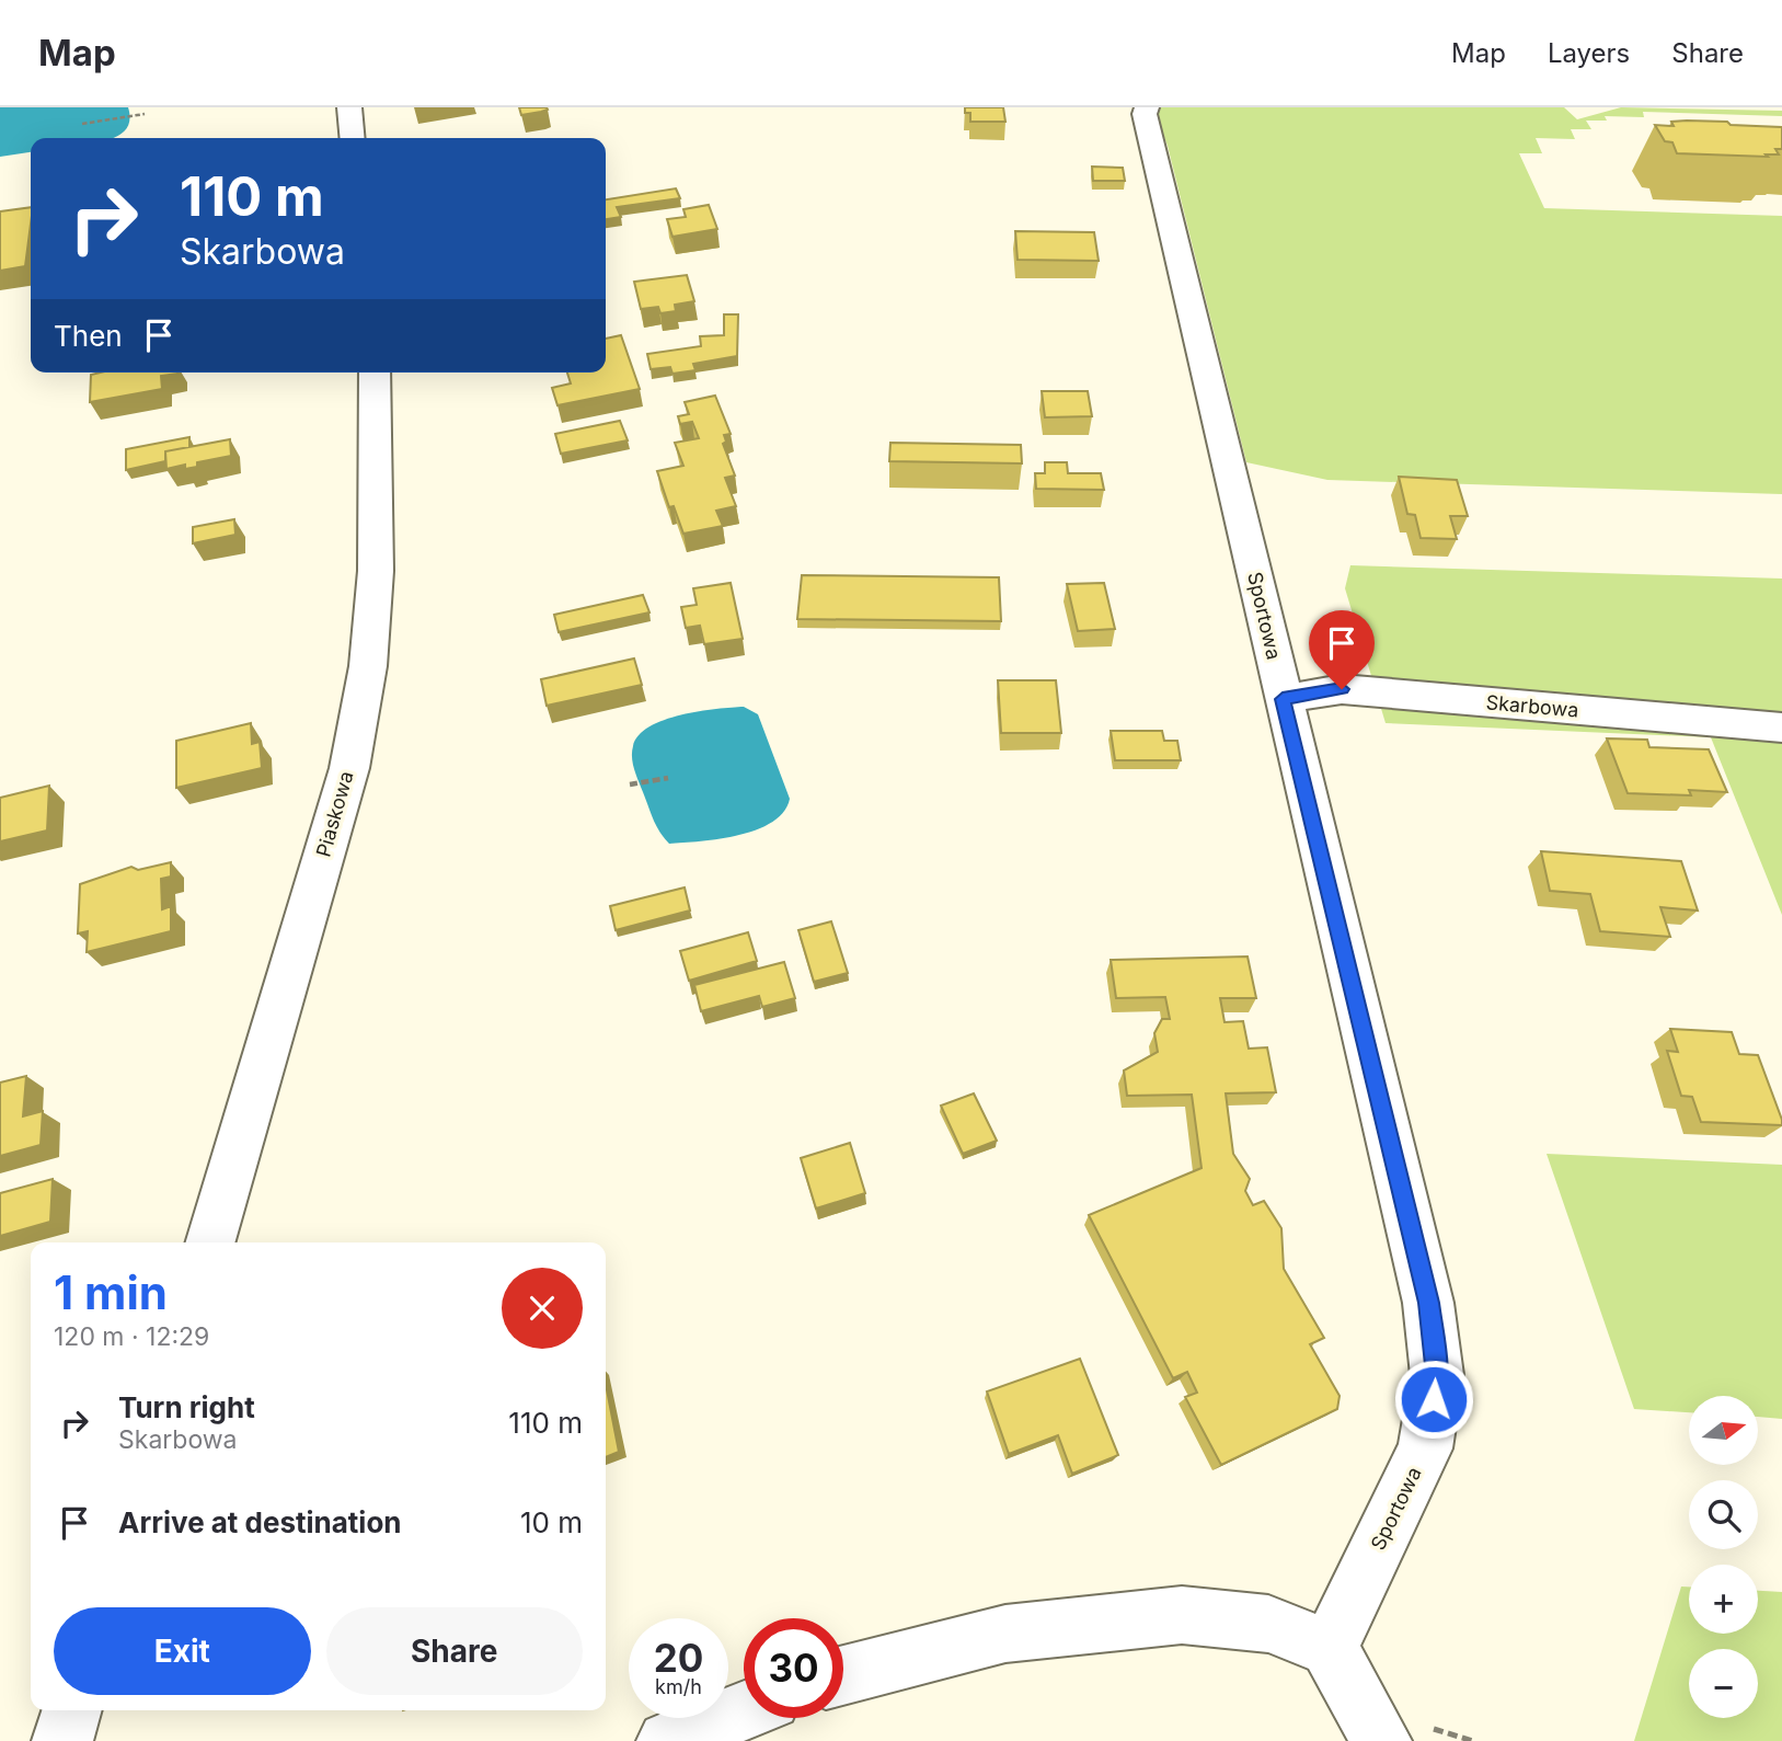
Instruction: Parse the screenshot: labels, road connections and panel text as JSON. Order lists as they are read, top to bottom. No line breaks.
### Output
{"streets":{"street":["Sportowa","Skarbowa","Piaskowa"]},"crossings":[["Sportowa","Skarbowa"]],"north":"right","page":{"header":"Map","nav":["Map","Layers","Share"],"turn":["110 m","Skarbowa"],"then":"Then","heading":["1 min","120 m · 12:29"],"list":[{"name":"Turn right","note":"Skarbowa","value":"110 m"},{"name":"Arrive at destination","value":"10 m"}],"map_buttons":["+","−"],"buttons":["Exit","Share"],"speed":"20 km/h","limit":"30"}}
